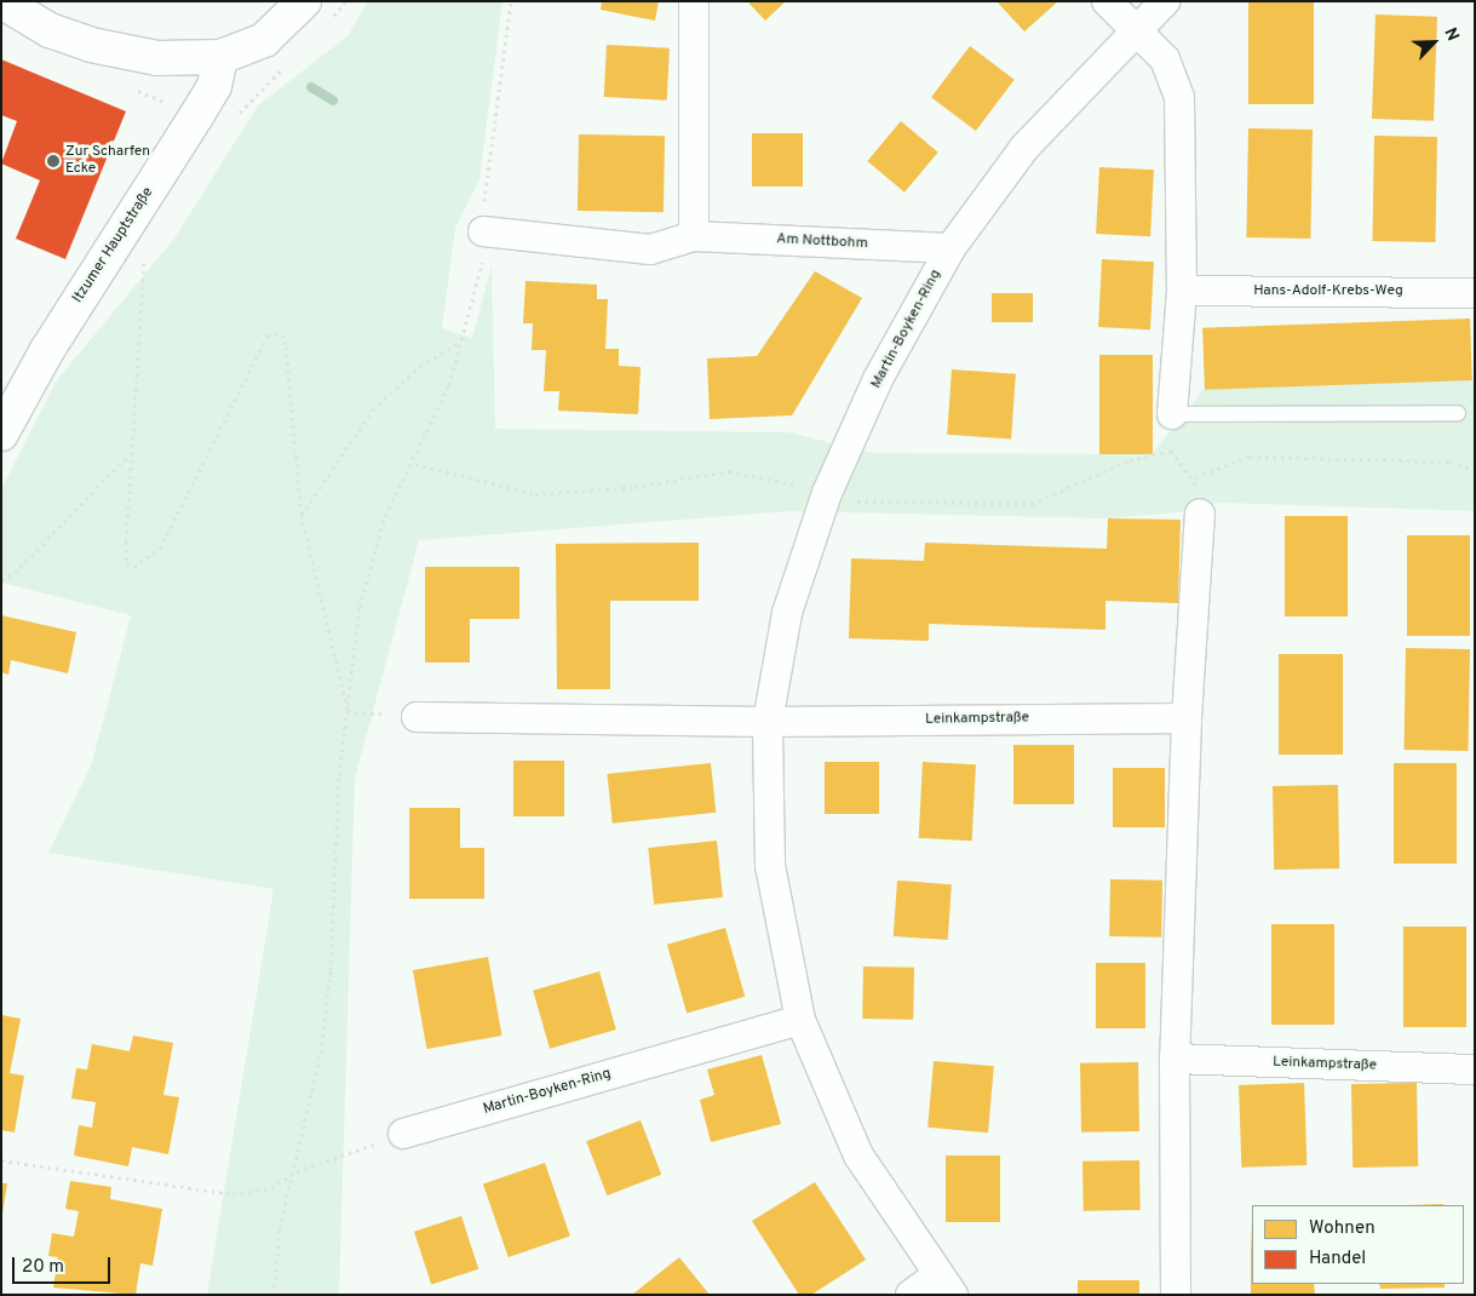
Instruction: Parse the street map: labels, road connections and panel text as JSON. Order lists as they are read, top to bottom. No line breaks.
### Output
{"streets":{"main road":["Itzumer Hauptstraße"],"street":["Am Nottbohm","Hans-Adolf-Krebs-Weg","Martin-Boyken-Ring","Leinkampstraße"]},"crossings":[["Am Nottbohm","Martin-Boyken-Ring"],["Martin-Boyken-Ring","Leinkampstraße"]],"places":["Zur Scharfen Ecke"],"legend":["Wohnen","Handel"],"scale_bar":"20 m","north":"top right"}
